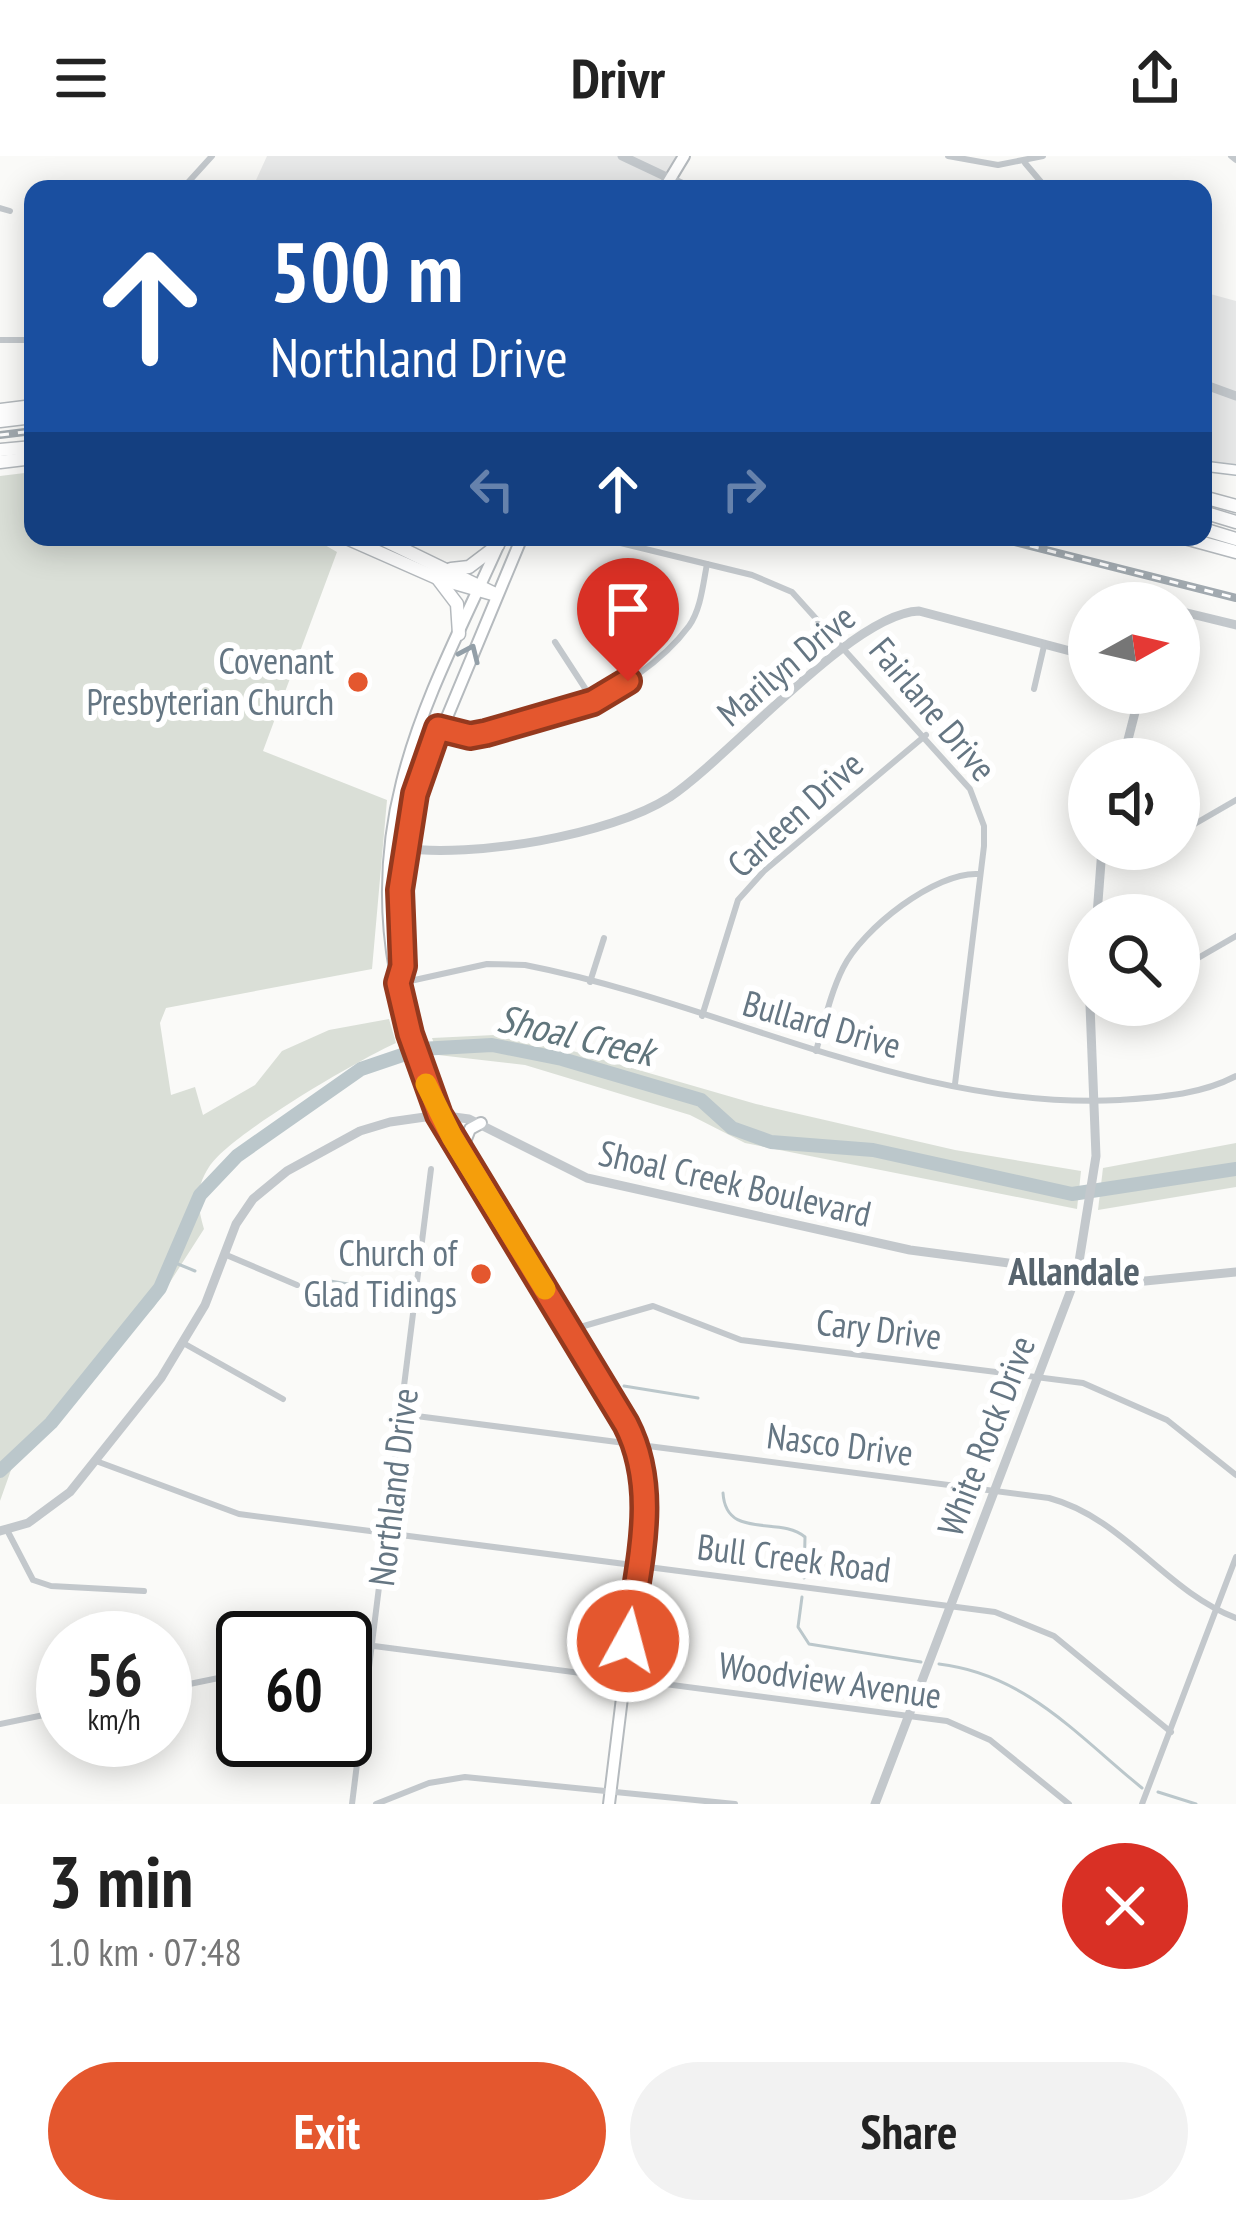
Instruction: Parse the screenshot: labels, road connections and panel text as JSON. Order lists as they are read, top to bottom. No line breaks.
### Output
{"streets":{"street":["Marilyn Drive","Fairlane Drive","Carleen Drive","Bullard Drive","Shoal Creek Boulevard","Cary Drive","White Rock Drive","Nasco Drive","Northland Drive","Bull Creek Road","Woodview Avenue"]},"crossings":[["Marilyn Drive","Fairlane Drive"],["Fairlane Drive","Carleen Drive"],["Fairlane Drive","Bullard Drive"],["Carleen Drive","Bullard Drive"],["Bullard Drive","White Rock Drive"],["Shoal Creek Boulevard","White Rock Drive"],["Shoal Creek Boulevard","Bull Creek Road"],["Cary Drive","White Rock Drive"],["White Rock Drive","Nasco Drive"],["White Rock Drive","Bull Creek Road"],["White Rock Drive","Woodview Avenue"],["Nasco Drive","Northland Drive"],["Northland Drive","Bull Creek Road"],["Northland Drive","Woodview Avenue"]],"districts":["Allandale"],"water":["Shoal Creek"],"places":["Covenant Presbyterian Church","Church of Glad Tidings"],"north":"right","page":{"header":"Drivr","turn":["500 m","Northland Drive"],"speed":"56 km/h","limit":"60","heading":["3 min","1.0 km · 07:48"],"buttons":["Exit","Share"]}}
